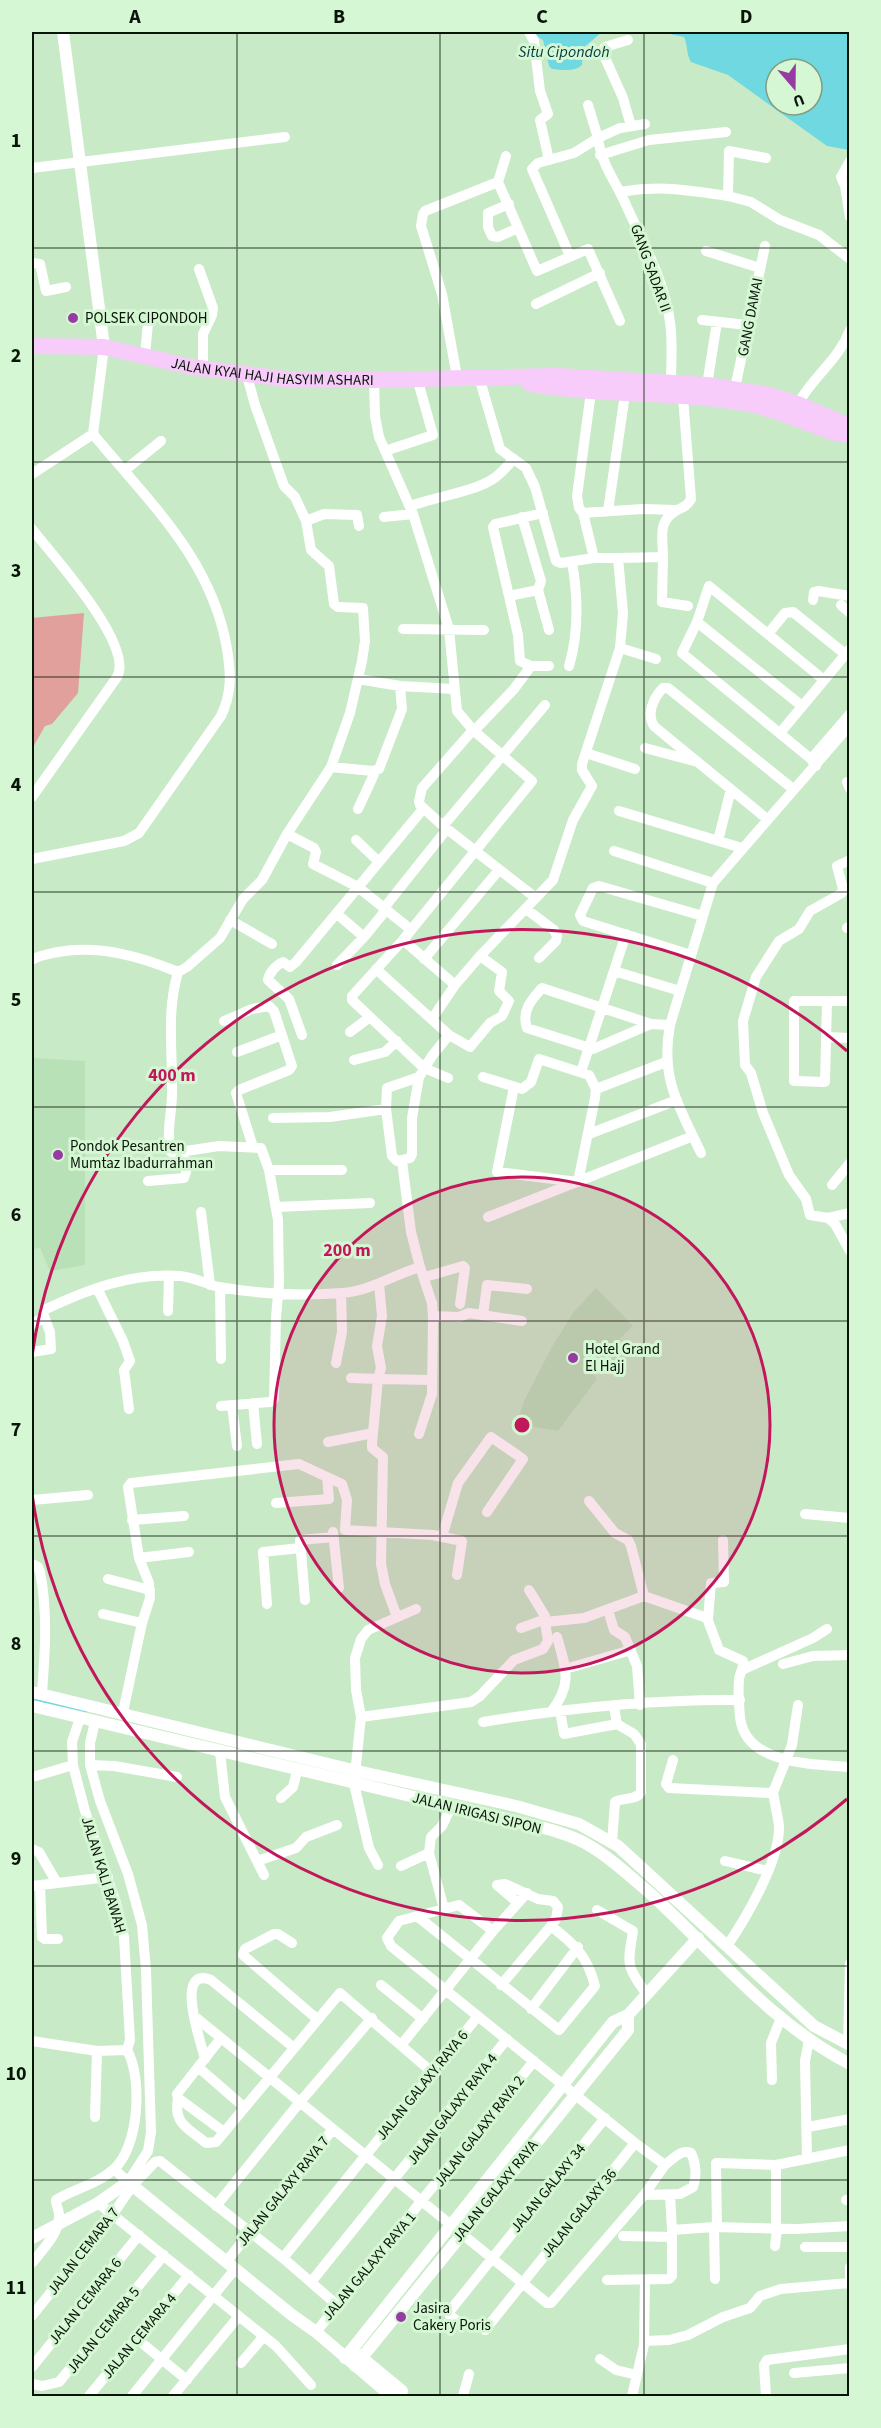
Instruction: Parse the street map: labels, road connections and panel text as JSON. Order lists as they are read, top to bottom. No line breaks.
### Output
{"streets":{"main road":["JALAN KYAI HAJI HASYIM ASHARI"],"street":["GANG SADAR II","GANG DAMAI","JALAN IRIGASI SIPON","JALAN KALI BAWAH","JALAN GALAXY RAYA 6","JALAN GALAXY RAYA 4","JALAN GALAXY RAYA 2","JALAN GALAXY 34","JALAN GALAXY RAYA 7","JALAN GALAXY RAYA","JALAN GALAXY 36","JALAN CEMARA 7","JALAN GALAXY RAYA 1","JALAN CEMARA 6","JALAN CEMARA 5","JALAN CEMARA 4"]},"crossings":[["GANG SADAR II","JALAN KYAI HAJI HASYIM ASHARI"],["GANG DAMAI","JALAN KYAI HAJI HASYIM ASHARI"],["JALAN IRIGASI SIPON","JALAN KALI BAWAH"],["JALAN IRIGASI SIPON","JALAN GALAXY RAYA"],["JALAN KALI BAWAH","JALAN CEMARA 7"],["JALAN GALAXY RAYA 2","JALAN GALAXY RAYA 1"]],"water":["Situ Cipondoh"],"places":["POLSEK CIPONDOH","Pondok Pesantren Mumtaz Ibadurrahman","Hotel Grand El Hajj","Jasira Cakery Poris"],"north":"bottom","grid":{"columns":["A","B","C","D"],"rows":["1","2","3","4","5","6","7","8","9","10","11"]},"rings":["400 m","200 m"]}
